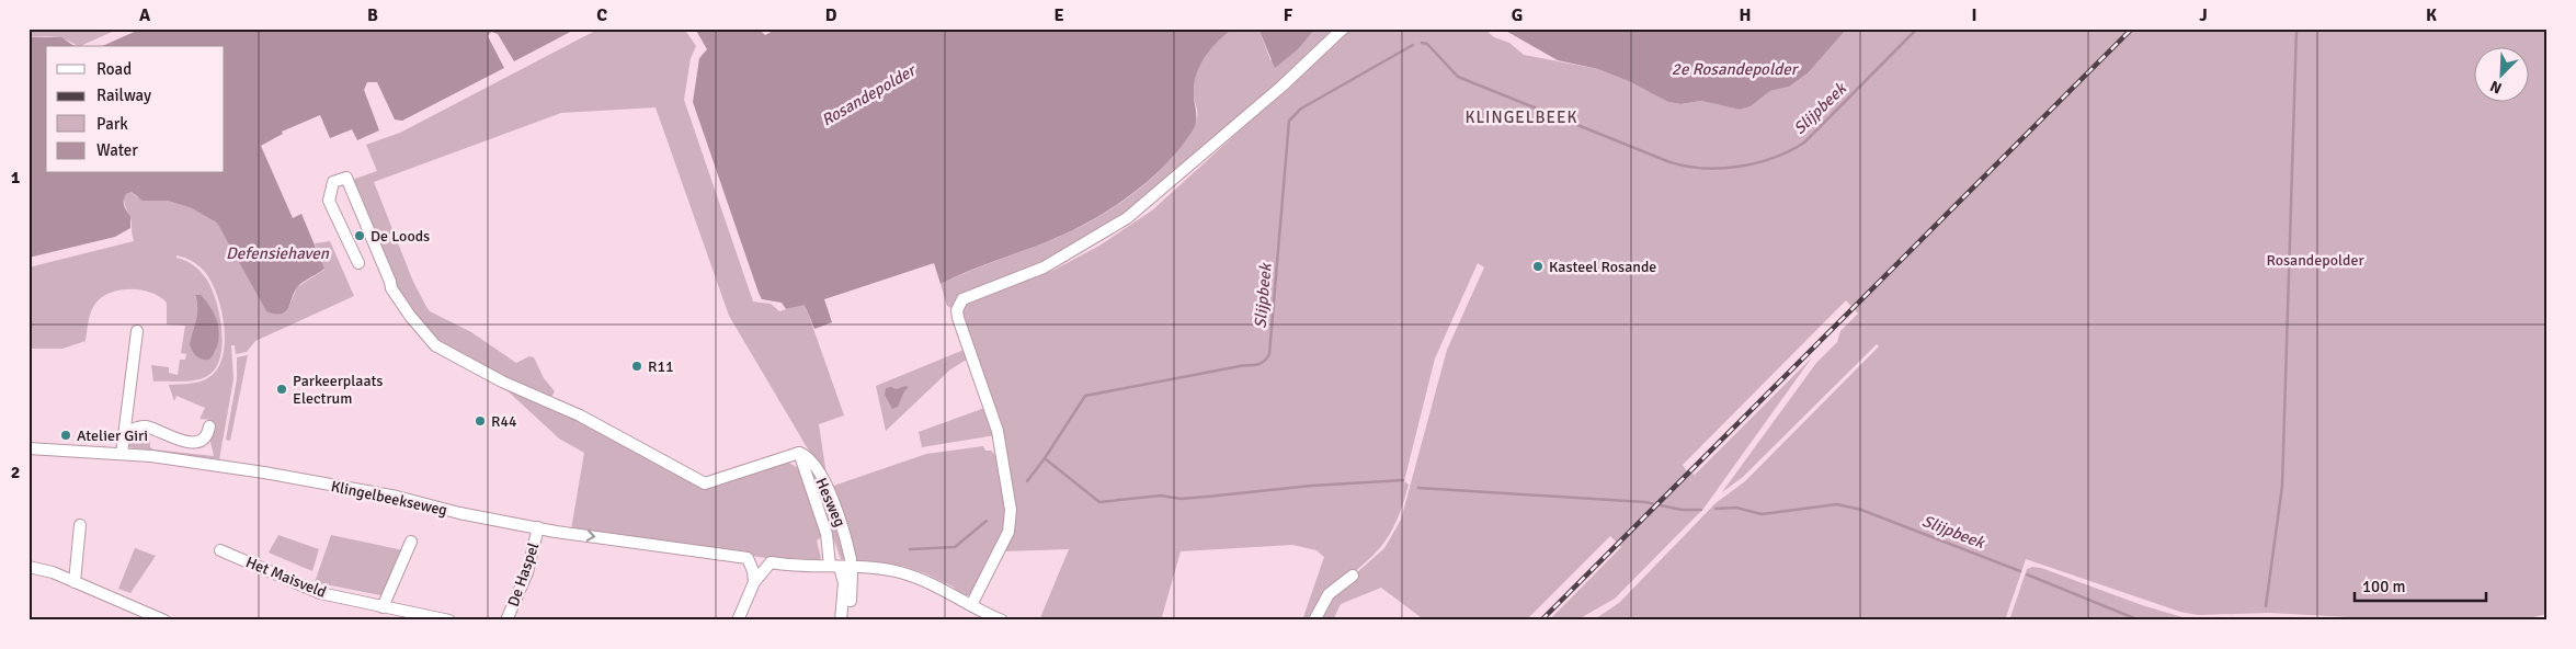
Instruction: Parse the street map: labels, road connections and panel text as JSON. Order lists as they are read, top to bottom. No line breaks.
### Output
{"streets":{"street":["Klingelbeekseweg","Hesweg","De Haspel","Het Maisveld"]},"crossings":[["Klingelbeekseweg","De Haspel"]],"districts":["KLINGELBEEK"],"water":["2e Rosandepolder","Rosandepolder","Slijpbeek","Defensiehaven"],"parks":["Rosandepolder"],"places":["De Loods","Kasteel Rosande","R11","Parkeerplaats Electrum","R44","Atelier Giri"],"legend":["Road","Railway","Park","Water"],"scale_bar":"100 m","north":"bottom left","grid":{"columns":["A","B","C","D","E","F","G","H","I","J","K"],"rows":["1","2"]}}
